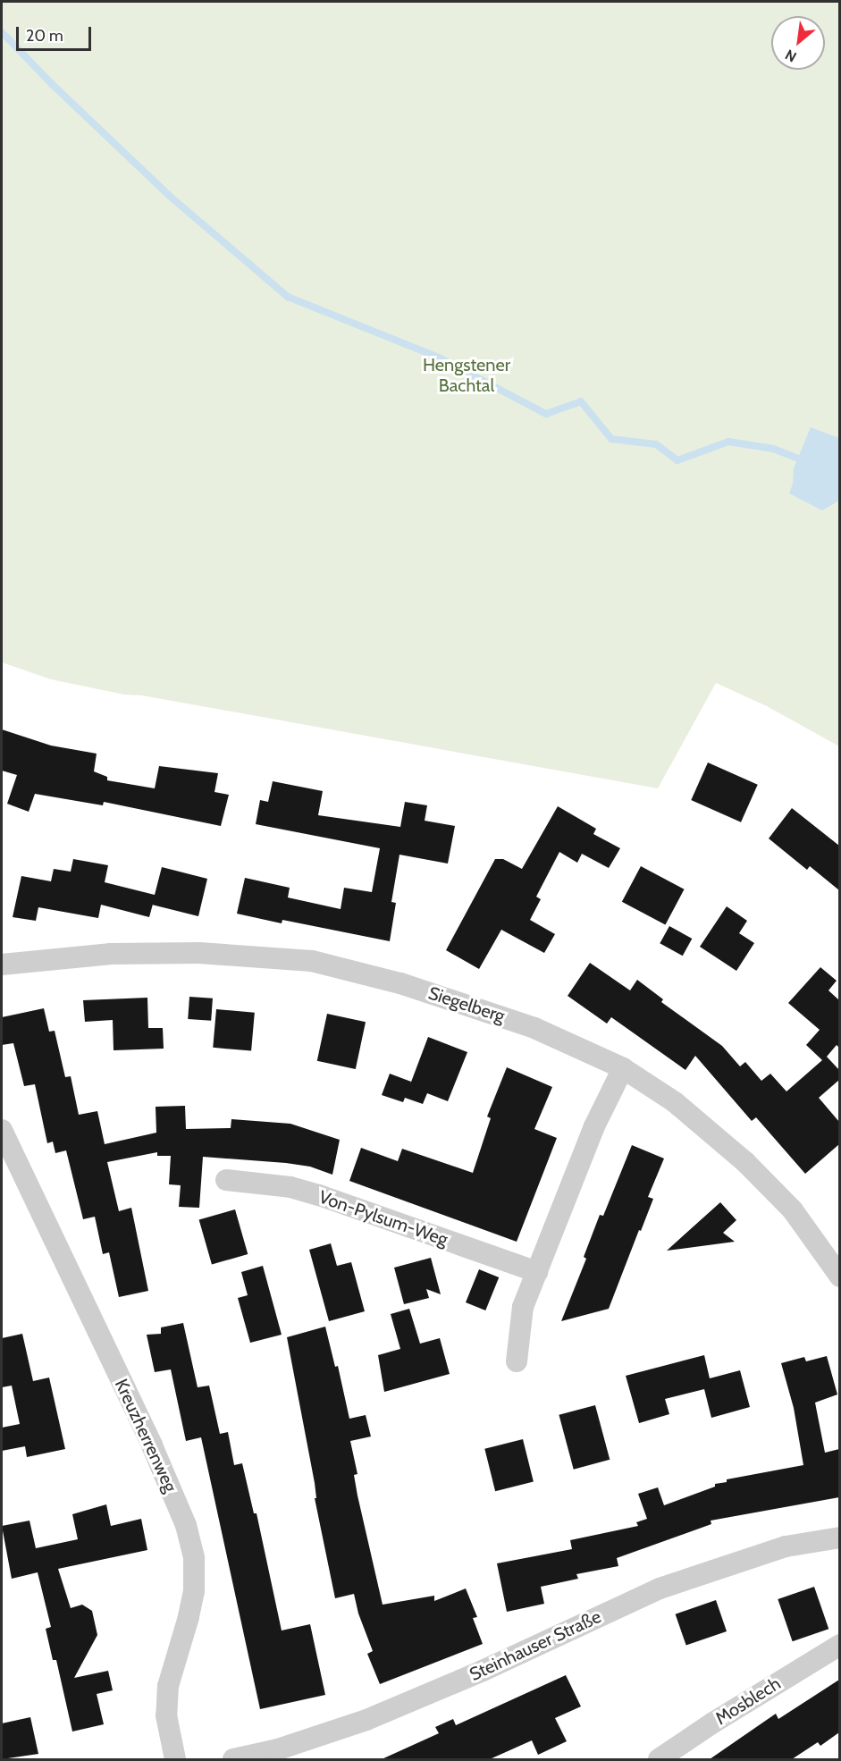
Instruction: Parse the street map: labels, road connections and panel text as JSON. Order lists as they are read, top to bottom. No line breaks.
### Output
{"streets":{"street":["Siegelberg","Von-Pylsum-Weg","Kreuzherrenweg","Steinhauser Straße","Mosblech"]},"parks":["Hengstener Bachtal"],"scale_bar":"20 m","north":"bottom left"}
